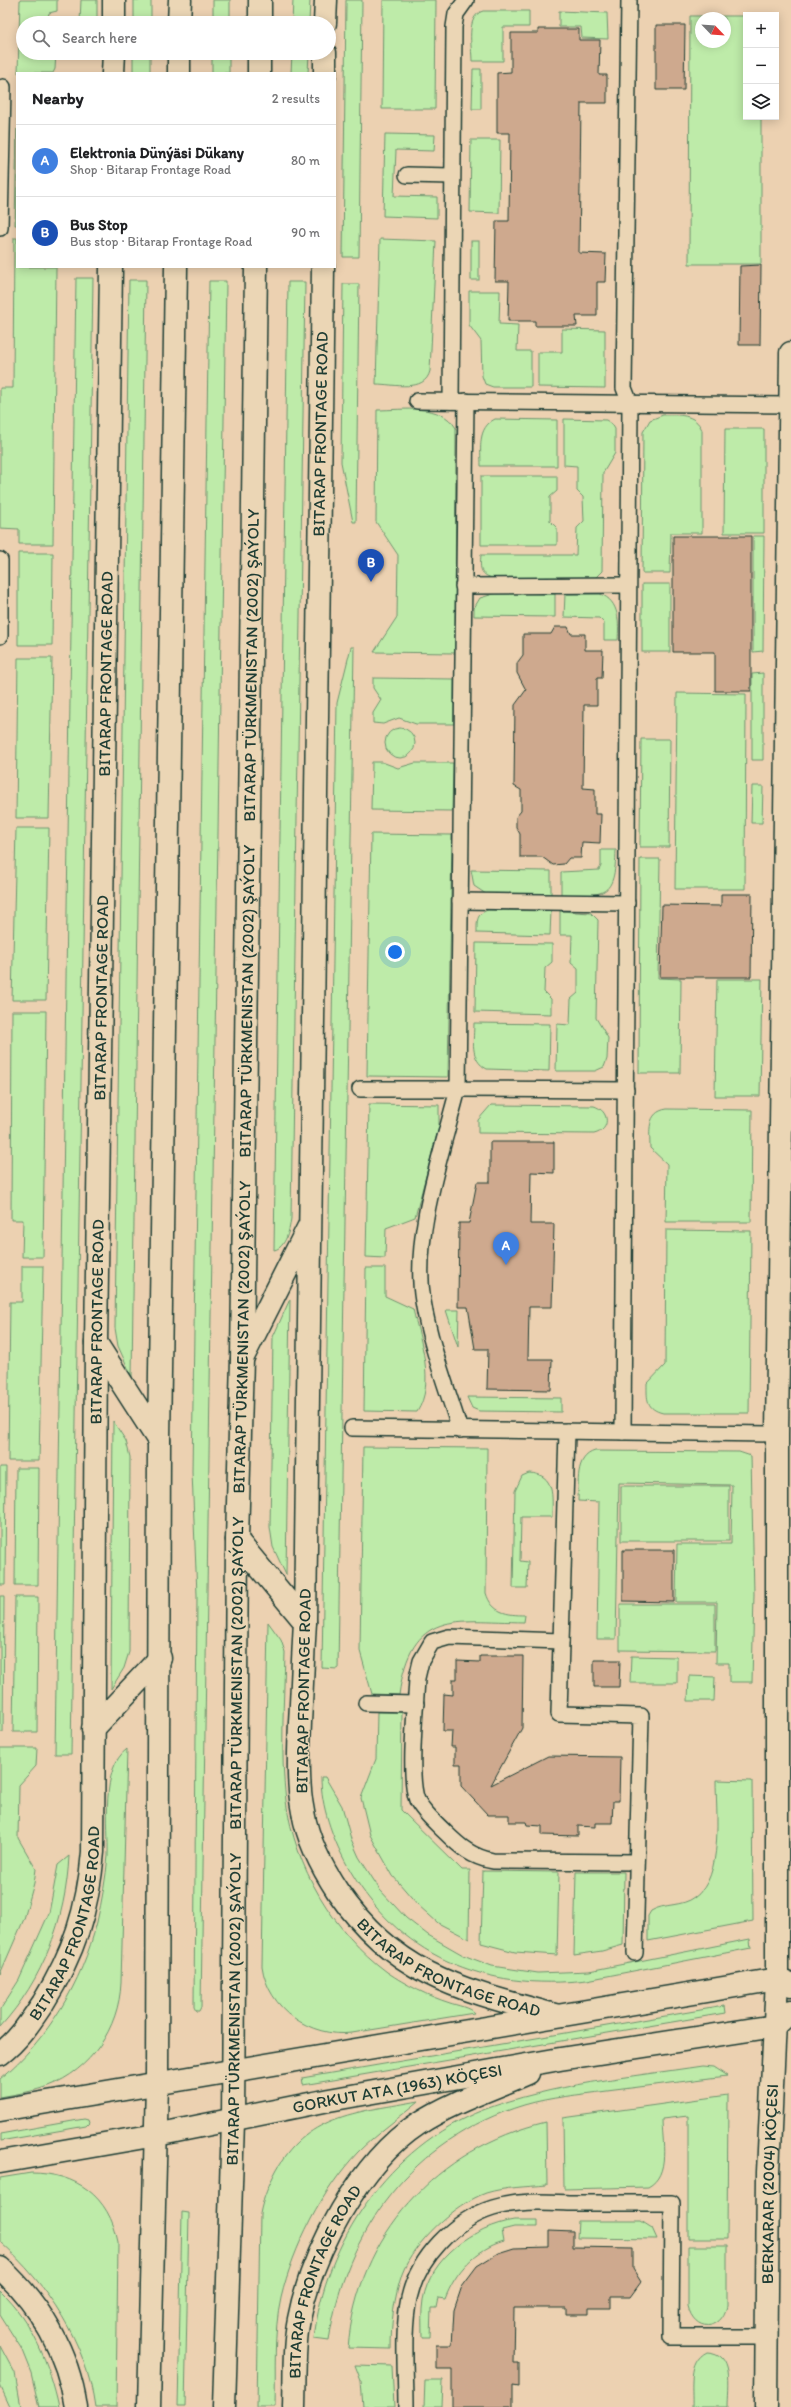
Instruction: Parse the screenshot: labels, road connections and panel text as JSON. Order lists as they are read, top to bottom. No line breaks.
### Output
{"streets":{"street":["BITARAP FRONTAGE ROAD","BITARAP TÜRKMENISTAN (2002) ŞAÝOLY","GORKUT ATA (1963) KÖÇESI","BERKARAR (2004) KÖÇESI"]},"crossings":[["BITARAP FRONTAGE ROAD","BITARAP TÜRKMENISTAN (2002) ŞAÝOLY"],["BITARAP FRONTAGE ROAD","GORKUT ATA (1963) KÖÇESI"],["BITARAP TÜRKMENISTAN (2002) ŞAÝOLY","GORKUT ATA (1963) KÖÇESI"],["GORKUT ATA (1963) KÖÇESI","BERKARAR (2004) KÖÇESI"]],"north":"bottom right","page":{"map_buttons":["+","−"],"search":"Search here","heading":["Nearby","2 results"],"list":[{"mark":"A","name":"Elektronia Dünýäsi Dükany","note":"Shop · Bitarap Frontage Road","value":"80 m"},{"mark":"B","name":"Bus Stop","note":"Bus stop · Bitarap Frontage Road","value":"90 m"}],"pins":["B","A"]}}
